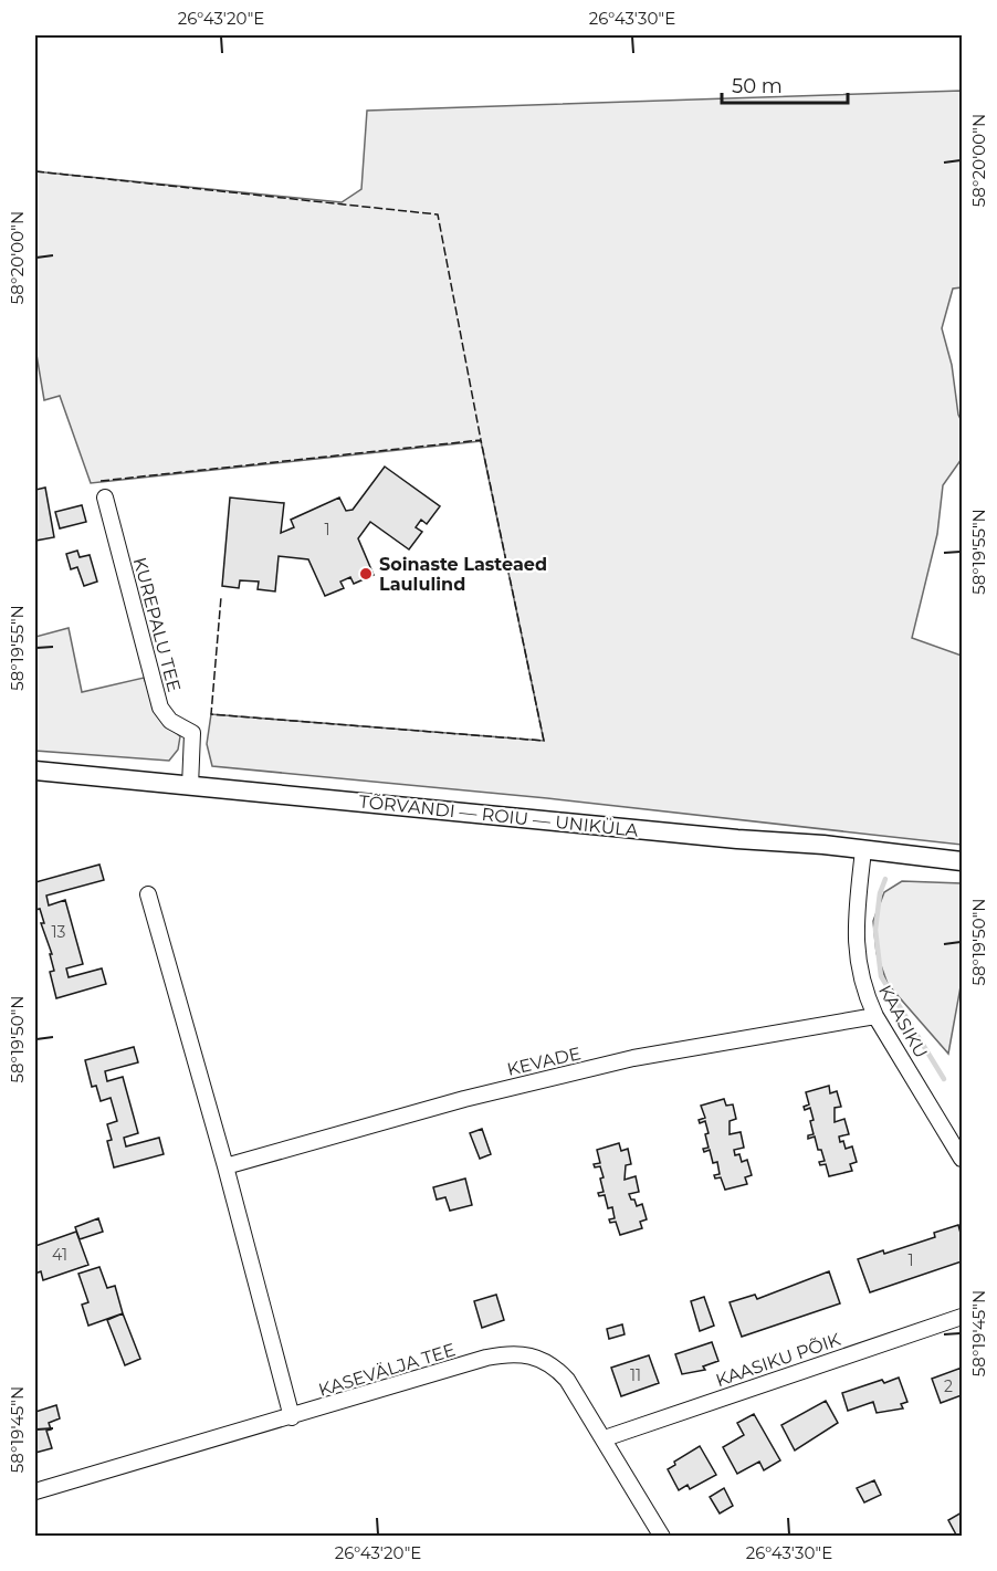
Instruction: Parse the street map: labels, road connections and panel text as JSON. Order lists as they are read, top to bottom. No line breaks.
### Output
{"streets":{"street":["KUREPALU TEE","TÕRVANDI — ROIU — UNIKÜLA","KAASIKU","KEVADE","KAASIKU PÕIK","KASEVÄLJA TEE"]},"crossings":[["KUREPALU TEE","TÕRVANDI — ROIU — UNIKÜLA"],["TÕRVANDI — ROIU — UNIKÜLA","KAASIKU"],["KAASIKU","KEVADE"],["KAASIKU PÕIK","KASEVÄLJA TEE"]],"places":["Soinaste Lasteaed Laululind"],"house_numbers":["1","13","41","1","11","2"],"scale_bar":"50 m","coordinates":["26°43'20\"E","26°43'30\"E","58°20'00\"N","58°19'55\"N","58°19'50\"N","58°19'45\"N"]}
